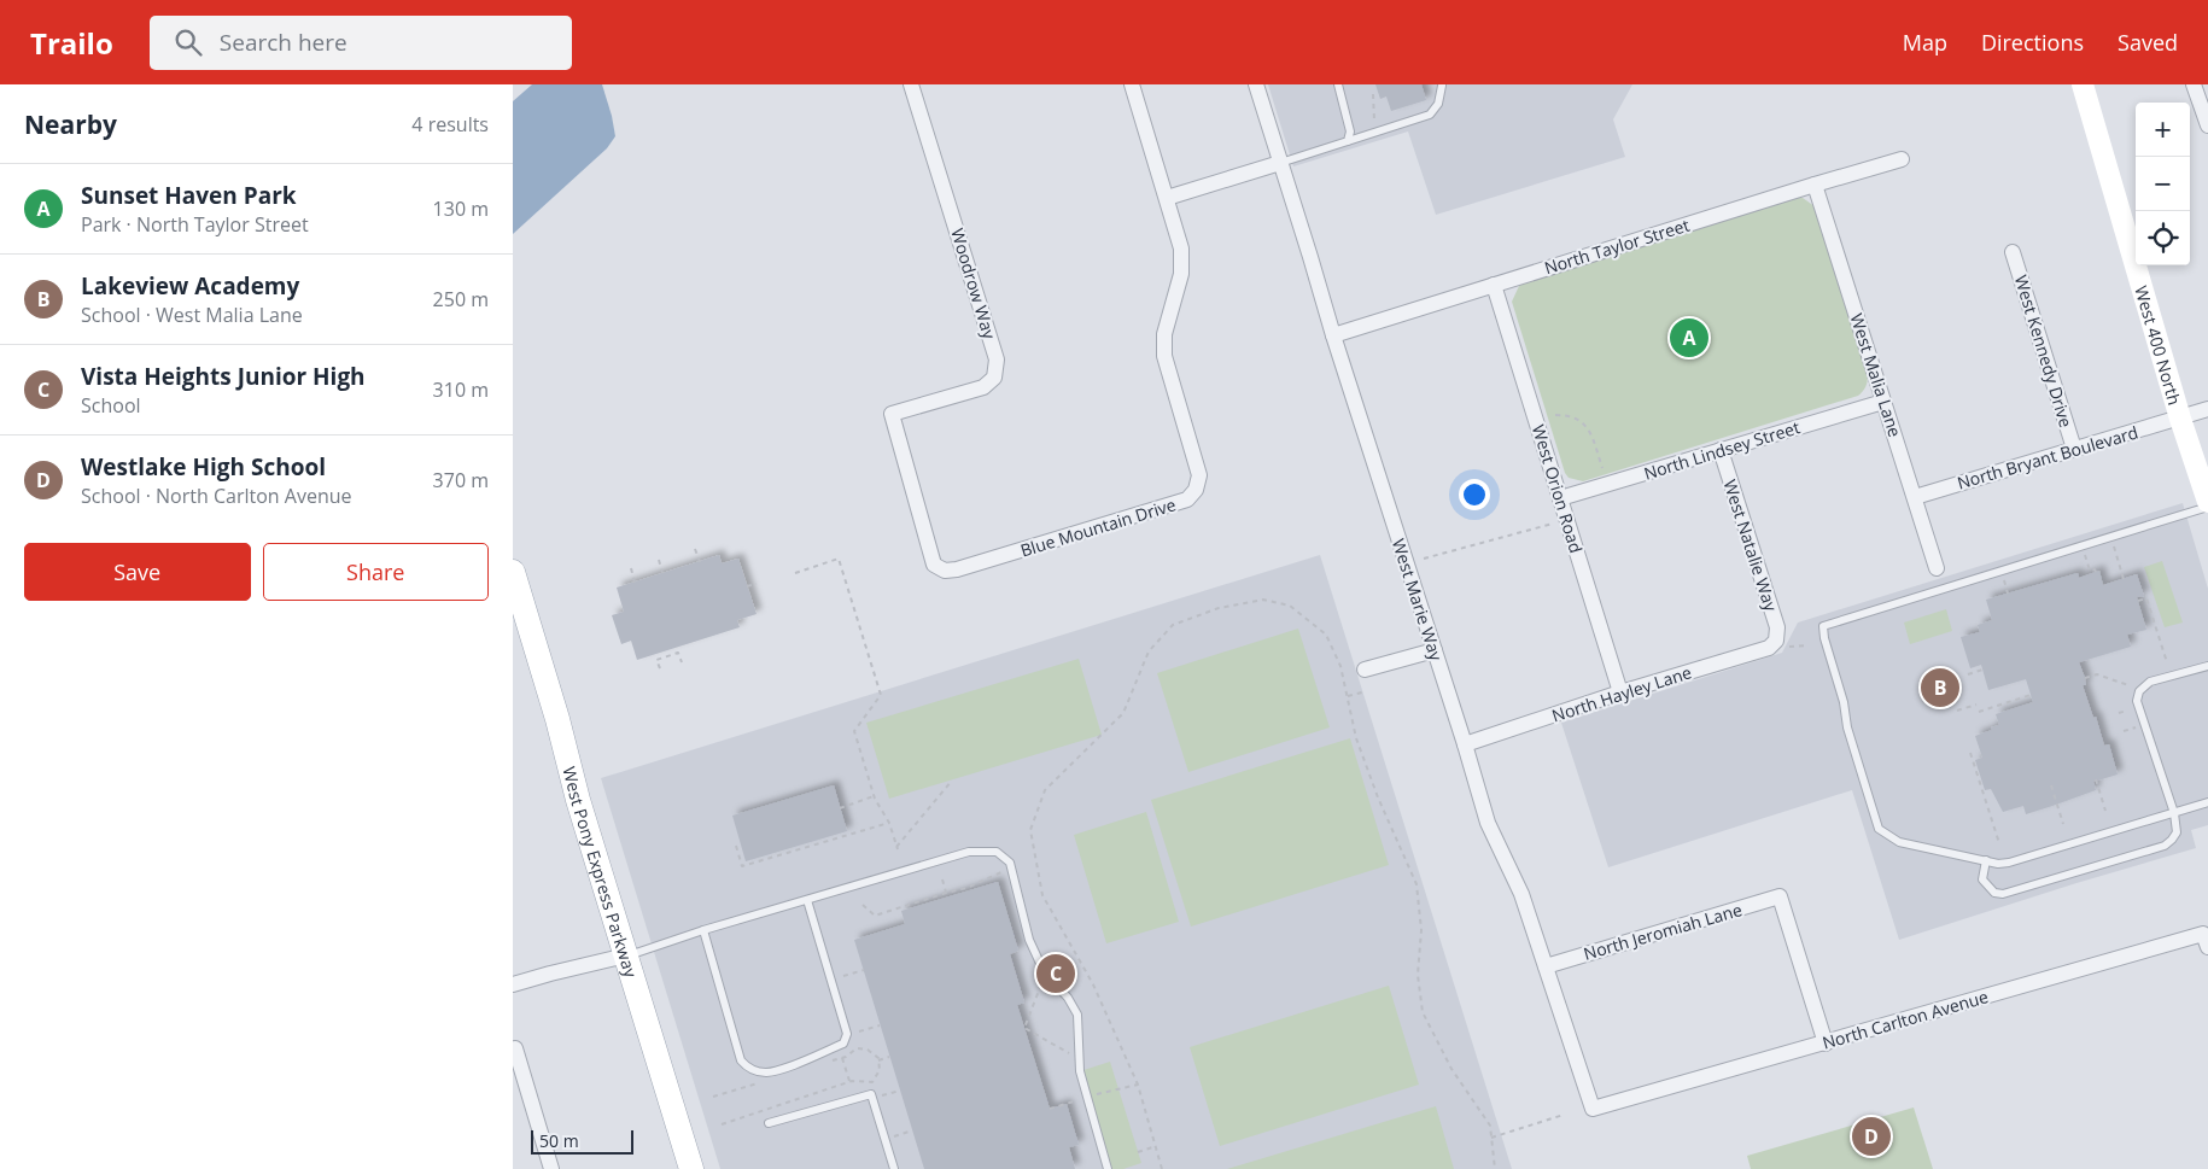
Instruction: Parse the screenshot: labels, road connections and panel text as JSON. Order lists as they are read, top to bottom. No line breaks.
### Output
{"streets":{"main road":["West Pony Express Parkway"],"street":["North Taylor Street","Woodrow Way","West 400 North","West Kennedy Drive","West Malia Lane","North Lindsey Street","North Bryant Boulevard","West Orion Road","Blue Mountain Drive","West Natalie Way","West Marie Way","North Hayley Lane","North Jeromiah Lane","North Carlton Avenue"]},"crossings":[["North Taylor Street","West Malia Lane"],["North Taylor Street","West Orion Road"],["North Taylor Street","West Marie Way"],["Woodrow Way","Blue Mountain Drive"],["West 400 North","North Bryant Boulevard"],["West Kennedy Drive","North Bryant Boulevard"],["West Malia Lane","North Lindsey Street"],["West Malia Lane","North Bryant Boulevard"],["North Lindsey Street","West Orion Road"],["North Lindsey Street","West Natalie Way"],["West Orion Road","North Hayley Lane"],["West Natalie Way","North Hayley Lane"],["West Marie Way","North Hayley Lane"],["West Marie Way","North Jeromiah Lane"],["West Marie Way","North Carlton Avenue"],["North Jeromiah Lane","North Carlton Avenue"]],"scale_bar":"50 m","page":{"header":"Trailo","search":"Search here","nav":["Map","Directions","Saved"],"heading":["Nearby","4 results"],"map_buttons":["+","−"],"list":[{"mark":"A","name":"Sunset Haven Park","note":"Park · North Taylor Street","value":"130 m"},{"mark":"B","name":"Lakeview Academy","note":"School · West Malia Lane","value":"250 m"},{"mark":"C","name":"Vista Heights Junior High","note":"School","value":"310 m"},{"mark":"D","name":"Westlake High School","note":"School · North Carlton Avenue","value":"370 m"}],"pins":["A","B","C","D"],"buttons":["Save","Share"],"scale":"50 m"}}
